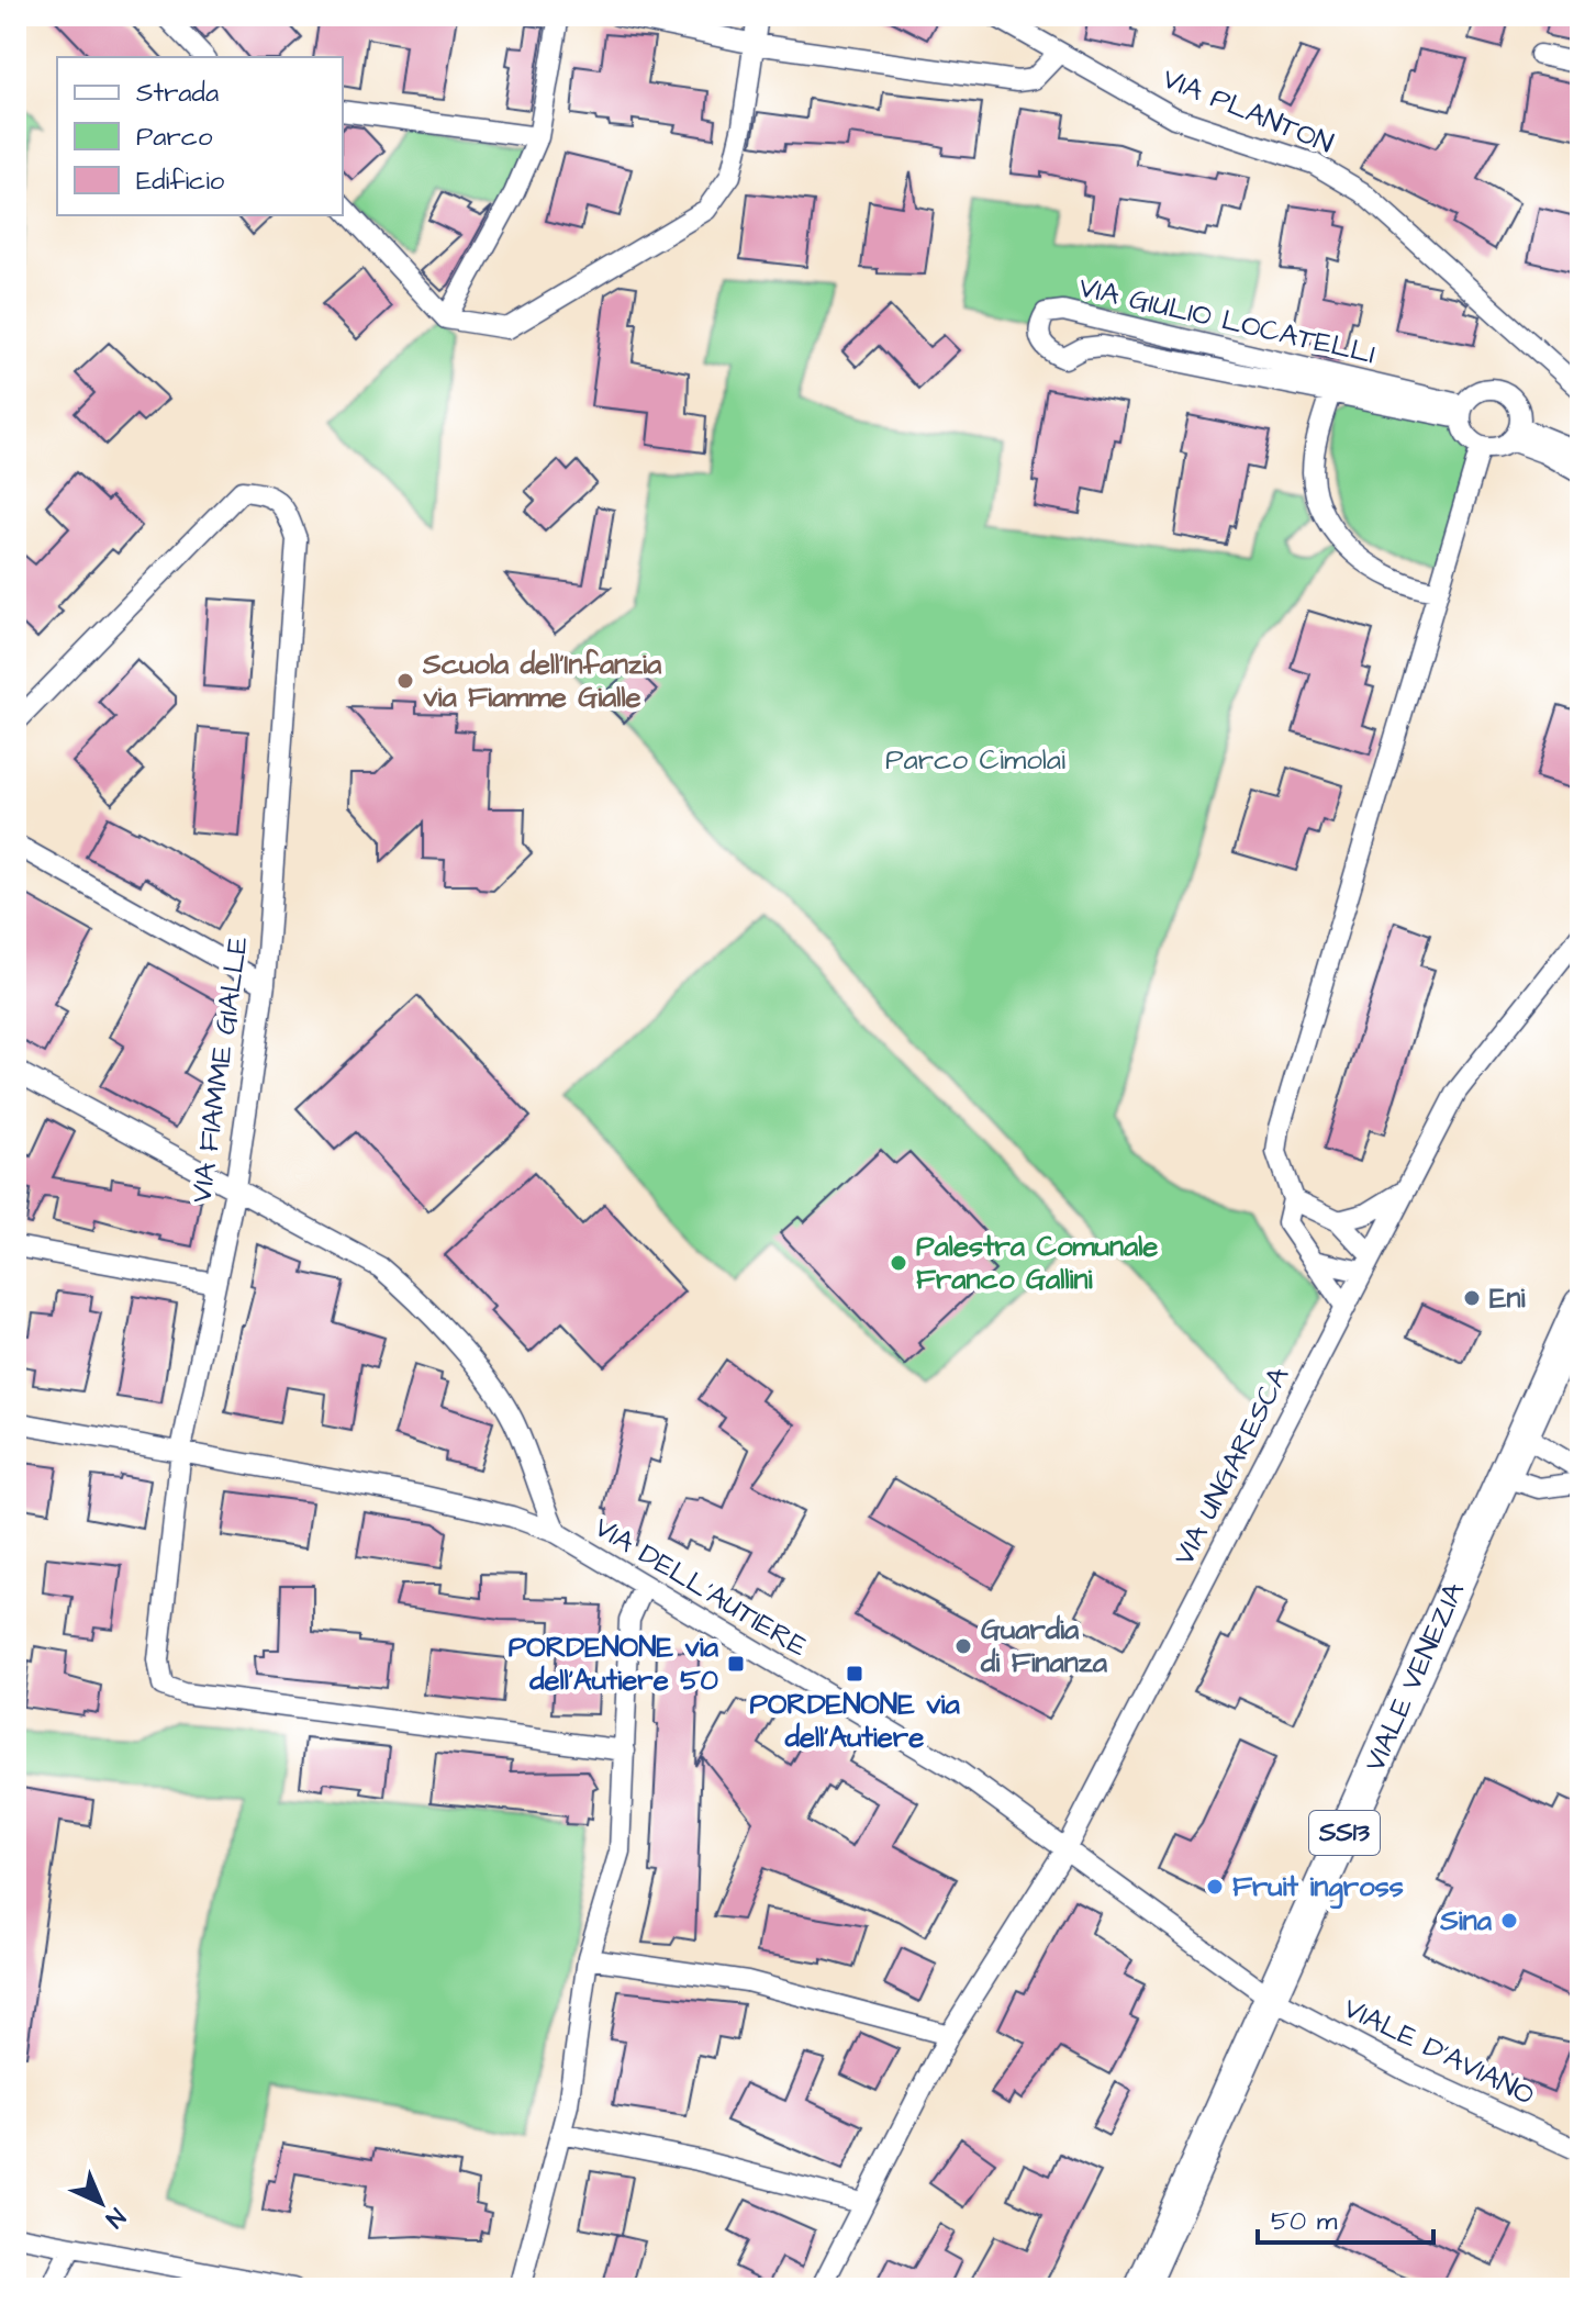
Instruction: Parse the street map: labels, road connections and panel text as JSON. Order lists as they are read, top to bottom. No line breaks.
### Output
{"streets":{"main road":["VIALE VENEZIA","SS13"],"street":["VIA PLANTON","VIA GIULIO LOCATELLI","VIA FIAMME GIALLE","VIA UNGARESCA","VIA DELL'AUTIERE","VIALE D'AVIANO"]},"crossings":[["VIA FIAMME GIALLE","VIA DELL'AUTIERE"],["VIA UNGARESCA","VIA DELL'AUTIERE"],["VIA DELL'AUTIERE","VIALE VENEZIA"],["VIA DELL'AUTIERE","VIALE D'AVIANO"],["VIALE VENEZIA","VIALE D'AVIANO"]],"parks":["Parco Cimolai"],"places":{"other":["Scuola dell'Infanzia via Fiamme Gialle","Palestra Comunale Franco Gallini","Eni","Guardia di Finanza","Fruit ingross","Sina"],"transit":["PORDENONE via dell'Autiere 50","PORDENONE via dell'Autiere"]},"legend":["Strada","Parco","Edificio"],"scale_bar":"50 m","north":"bottom right"}
